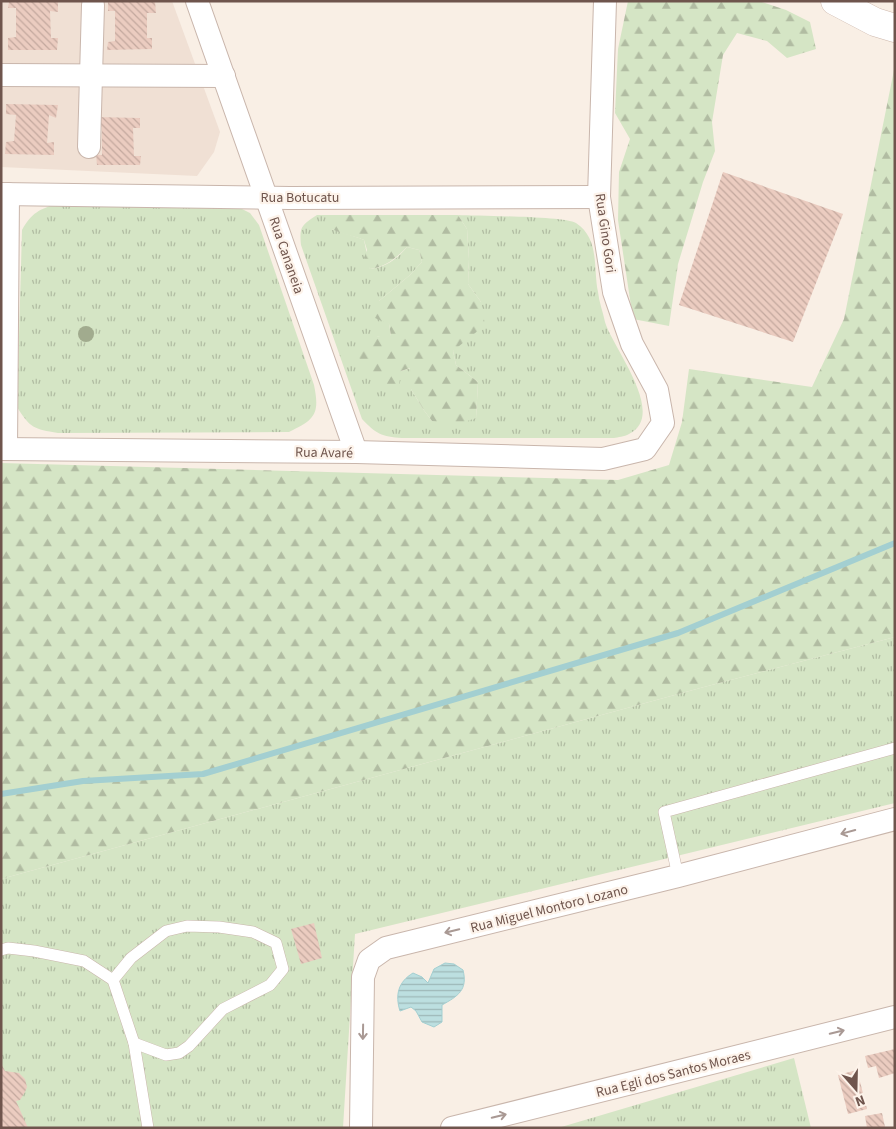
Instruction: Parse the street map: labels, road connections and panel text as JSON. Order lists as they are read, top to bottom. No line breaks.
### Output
{"streets":{"street":["Rua Botucatu","Rua Gino Gori","Rua Cananeia","Rua Avaré","Rua Miguel Montoro Lozano","Rua Egli dos Santos Moraes"]},"crossings":[["Rua Botucatu","Rua Gino Gori"],["Rua Botucatu","Rua Cananeia"],["Rua Gino Gori","Rua Avaré"],["Rua Cananeia","Rua Avaré"]],"one_way":["Rua Miguel Montoro Lozano","Rua Egli dos Santos Moraes"],"north":"bottom"}
